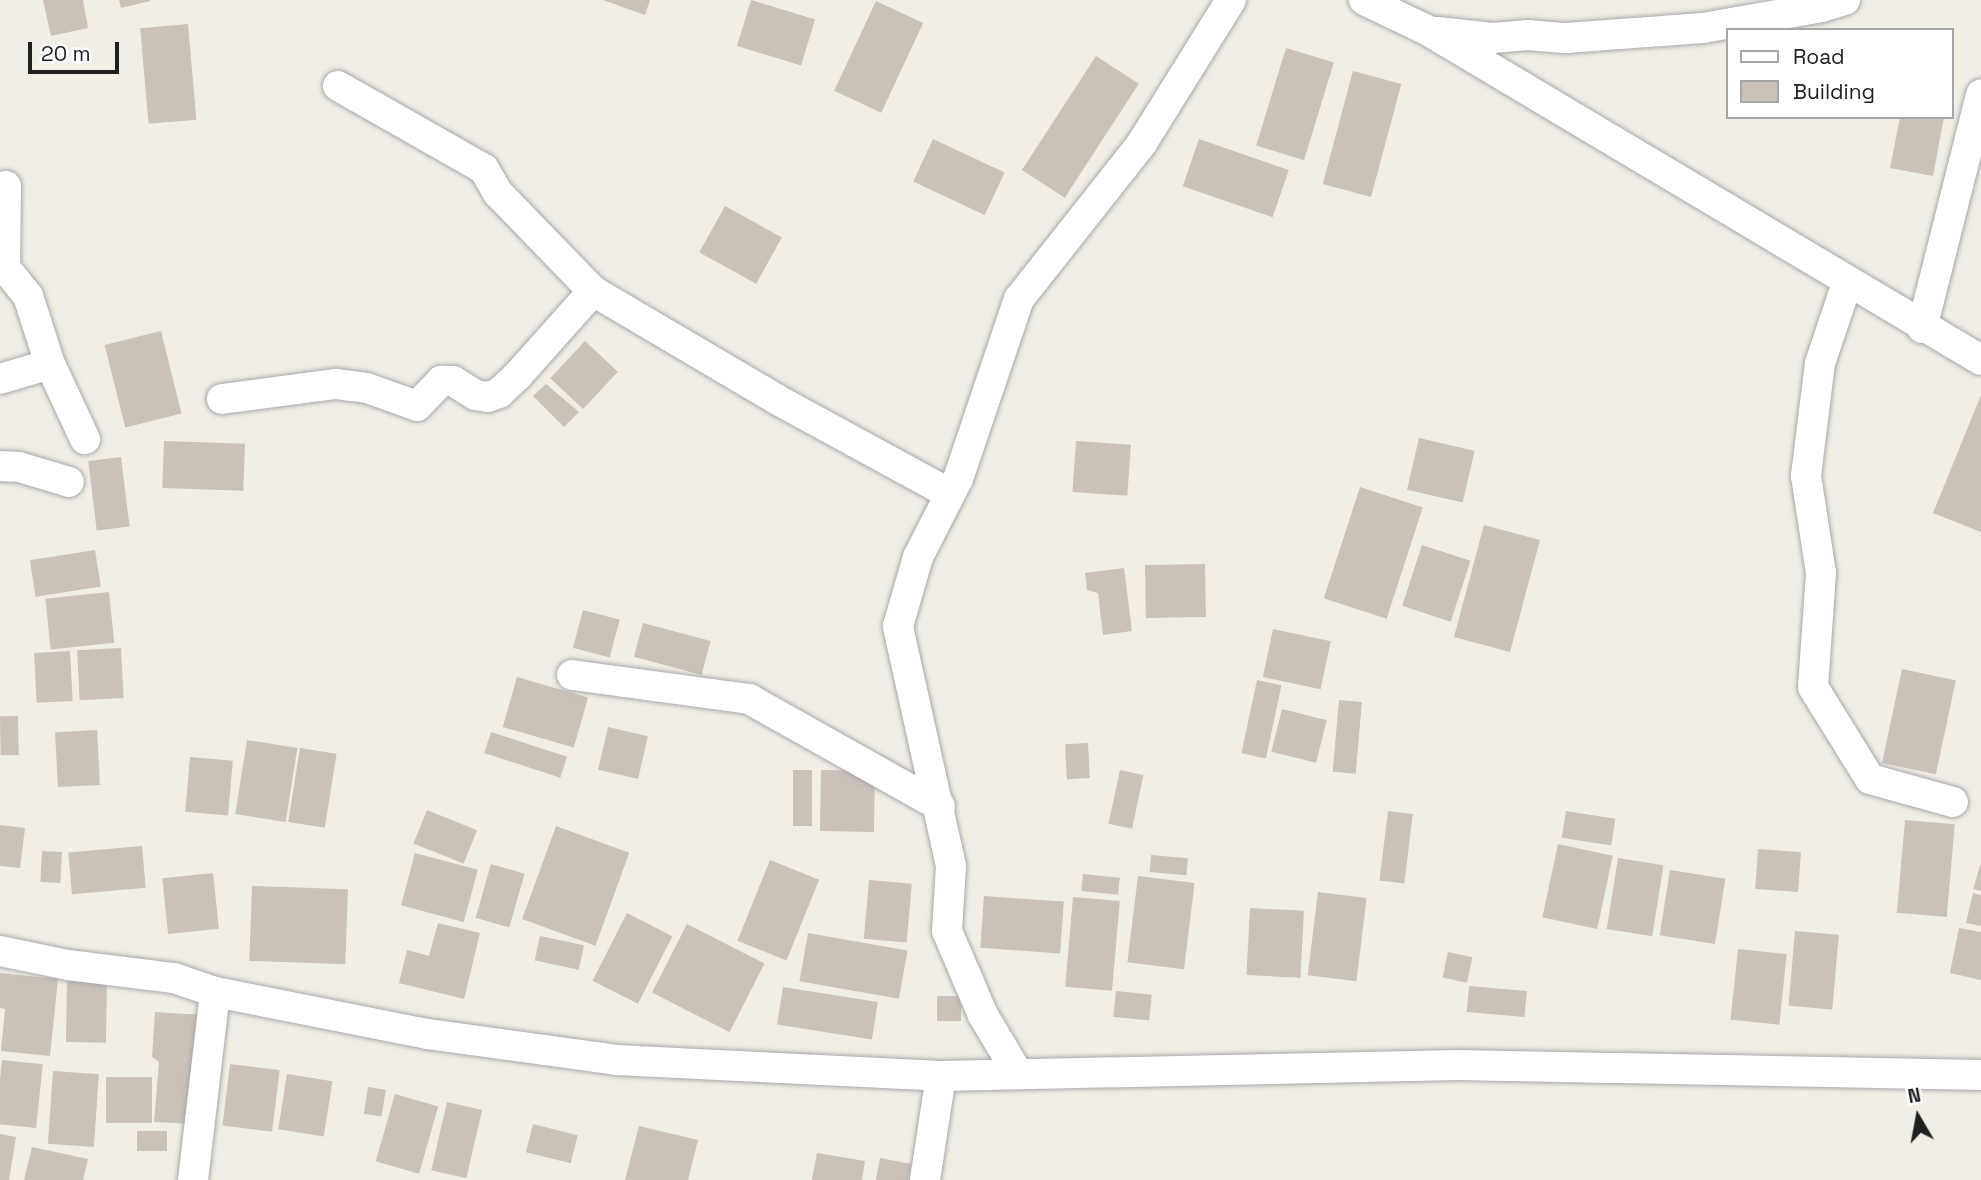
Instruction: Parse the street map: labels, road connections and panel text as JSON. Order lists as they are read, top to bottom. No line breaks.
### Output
{"legend":["Road","Building"],"scale_bar":"20 m","north":"top"}
